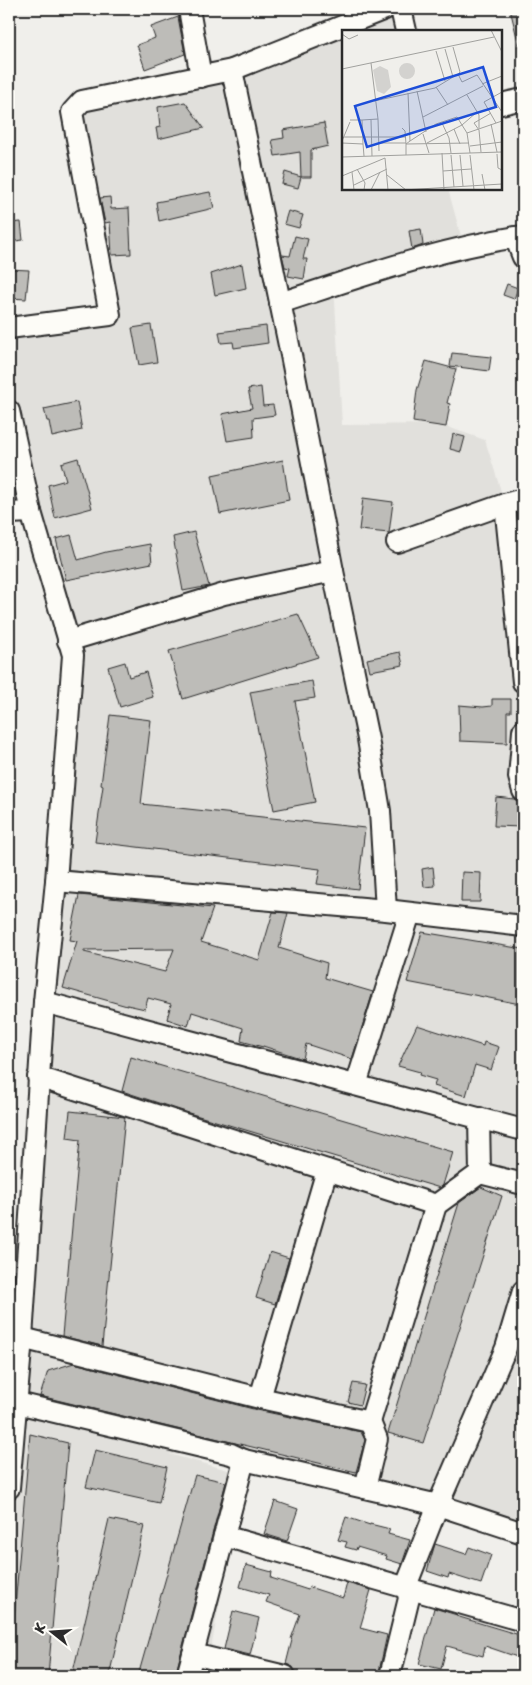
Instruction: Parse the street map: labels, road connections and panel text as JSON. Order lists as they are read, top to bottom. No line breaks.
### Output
{"north":"left"}
